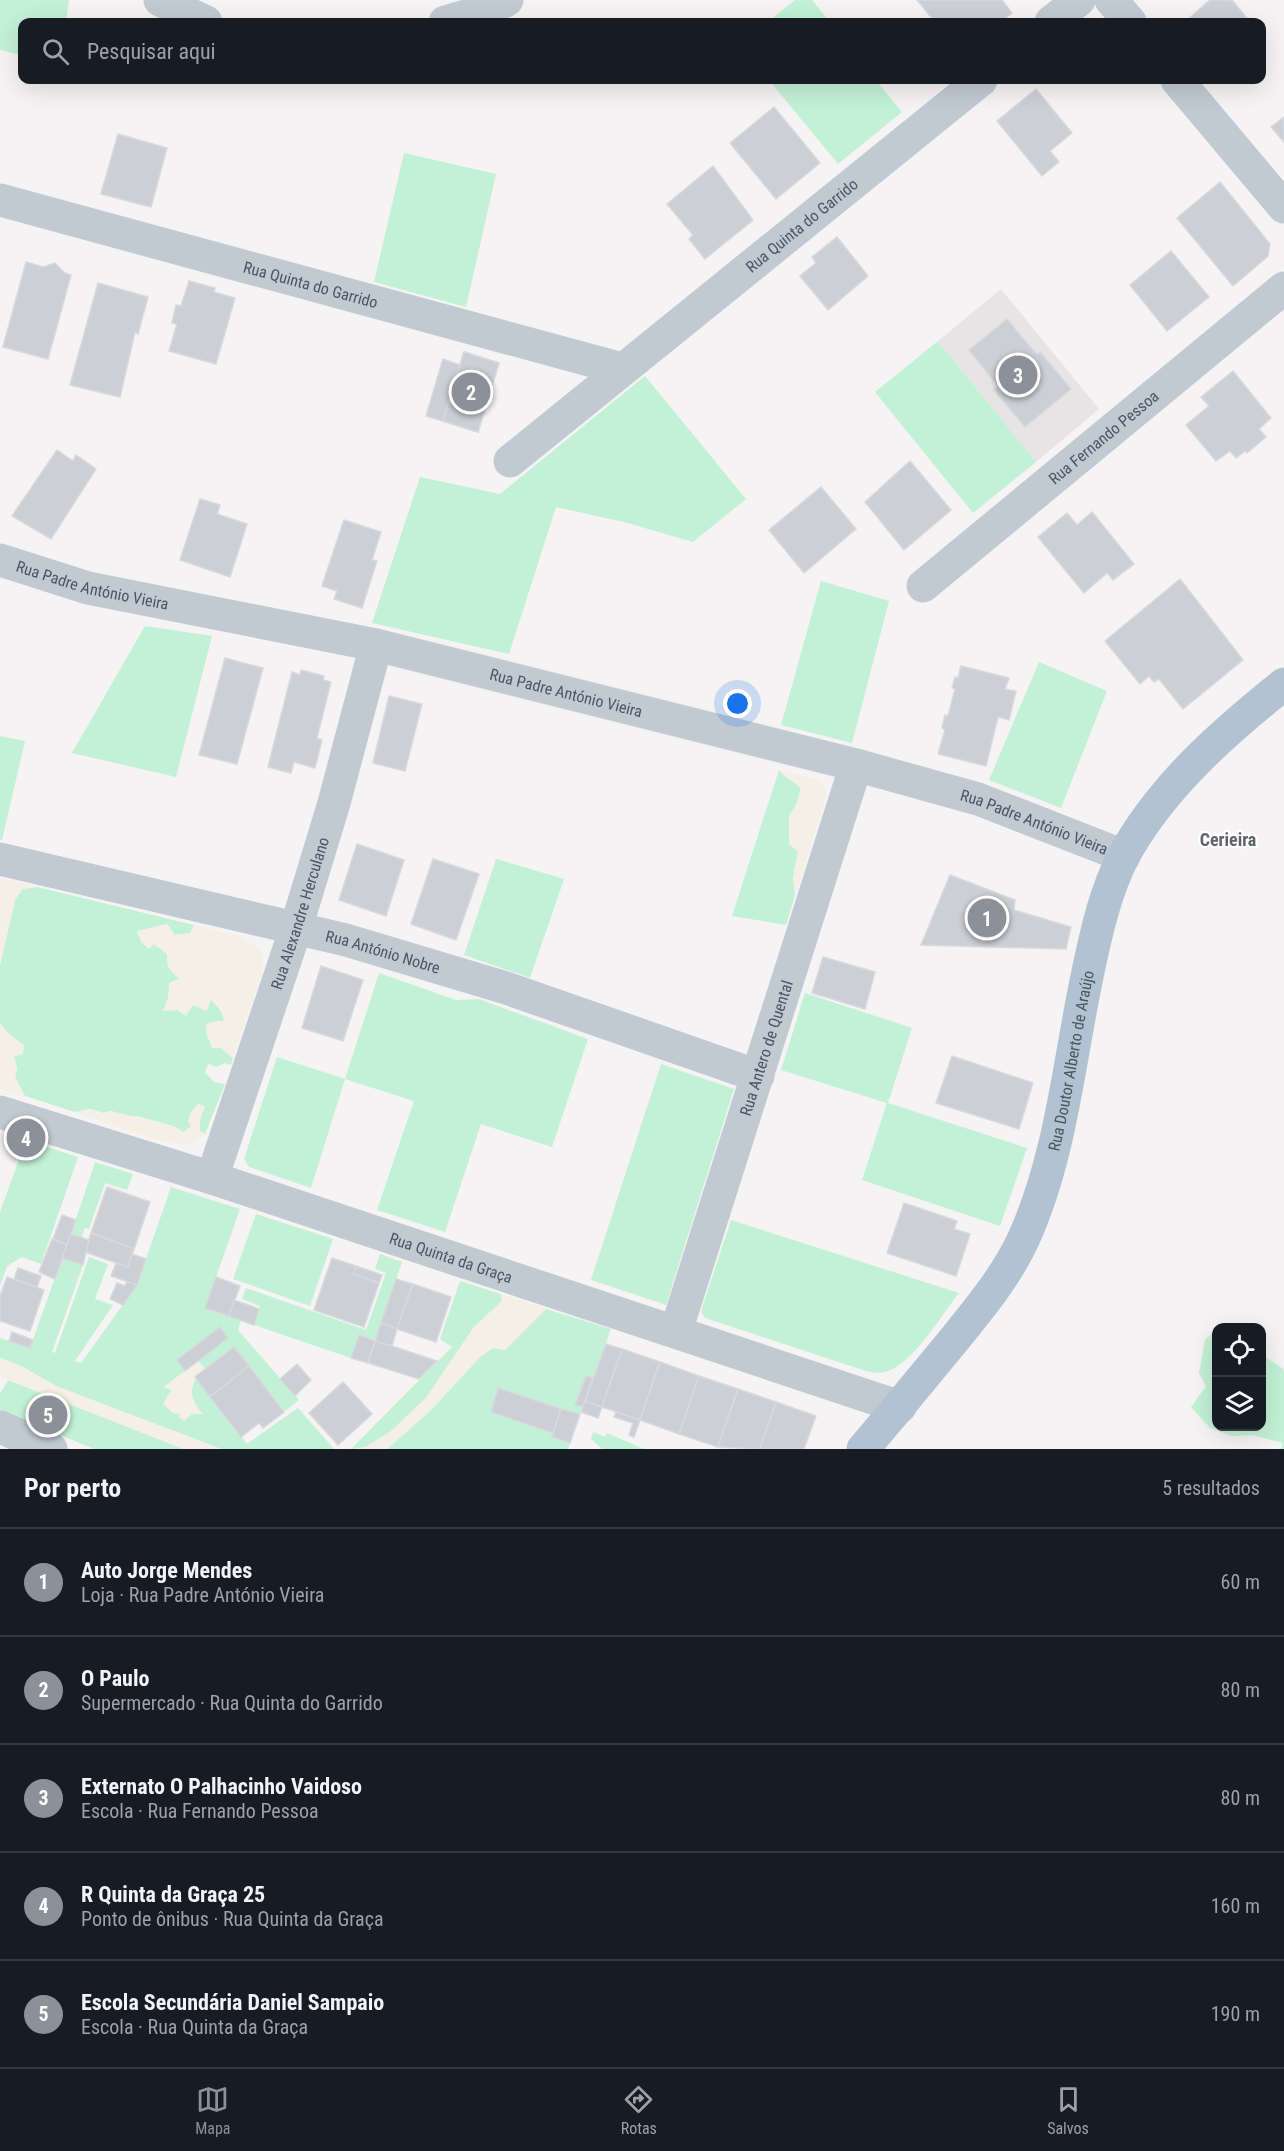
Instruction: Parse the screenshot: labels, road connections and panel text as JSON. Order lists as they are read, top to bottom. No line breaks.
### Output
{"streets":{"main road":["Rua Doutor Alberto de Araújo"],"street":["Rua Quinta do Garrido","Rua Fernando Pessoa","Rua Padre António Vieira","Rua Alexandre Herculano","Rua António Nobre","Rua Antero de Quental","Rua Quinta da Graça"]},"crossings":[["Rua Padre António Vieira","Rua Alexandre Herculano"],["Rua Padre António Vieira","Rua Antero de Quental"],["Rua Padre António Vieira","Rua Doutor Alberto de Araújo"],["Rua Alexandre Herculano","Rua António Nobre"],["Rua Alexandre Herculano","Rua Quinta da Graça"],["Rua António Nobre","Rua Antero de Quental"],["Rua Antero de Quental","Rua Quinta da Graça"],["Rua Doutor Alberto de Araújo","Rua Quinta da Graça"]],"districts":["Cerieira"],"page":{"search":"Pesquisar aqui","pins":["3","2","1","4","5"],"heading":["Por perto","5 resultados"],"list":[{"mark":"1","name":"Auto Jorge Mendes","note":"Loja · Rua Padre António Vieira","value":"60 m"},{"mark":"2","name":"O Paulo","note":"Supermercado · Rua Quinta do Garrido","value":"80 m"},{"mark":"3","name":"Externato O Palhacinho Vaidoso","note":"Escola · Rua Fernando Pessoa","value":"80 m"},{"mark":"4","name":"R Quinta da Graça 25","note":"Ponto de ônibus · Rua Quinta da Graça","value":"160 m"},{"mark":"5","name":"Escola Secundária Daniel Sampaio","note":"Escola · Rua Quinta da Graça","value":"190 m"}],"nav":["Mapa","Rotas","Salvos"]}}
